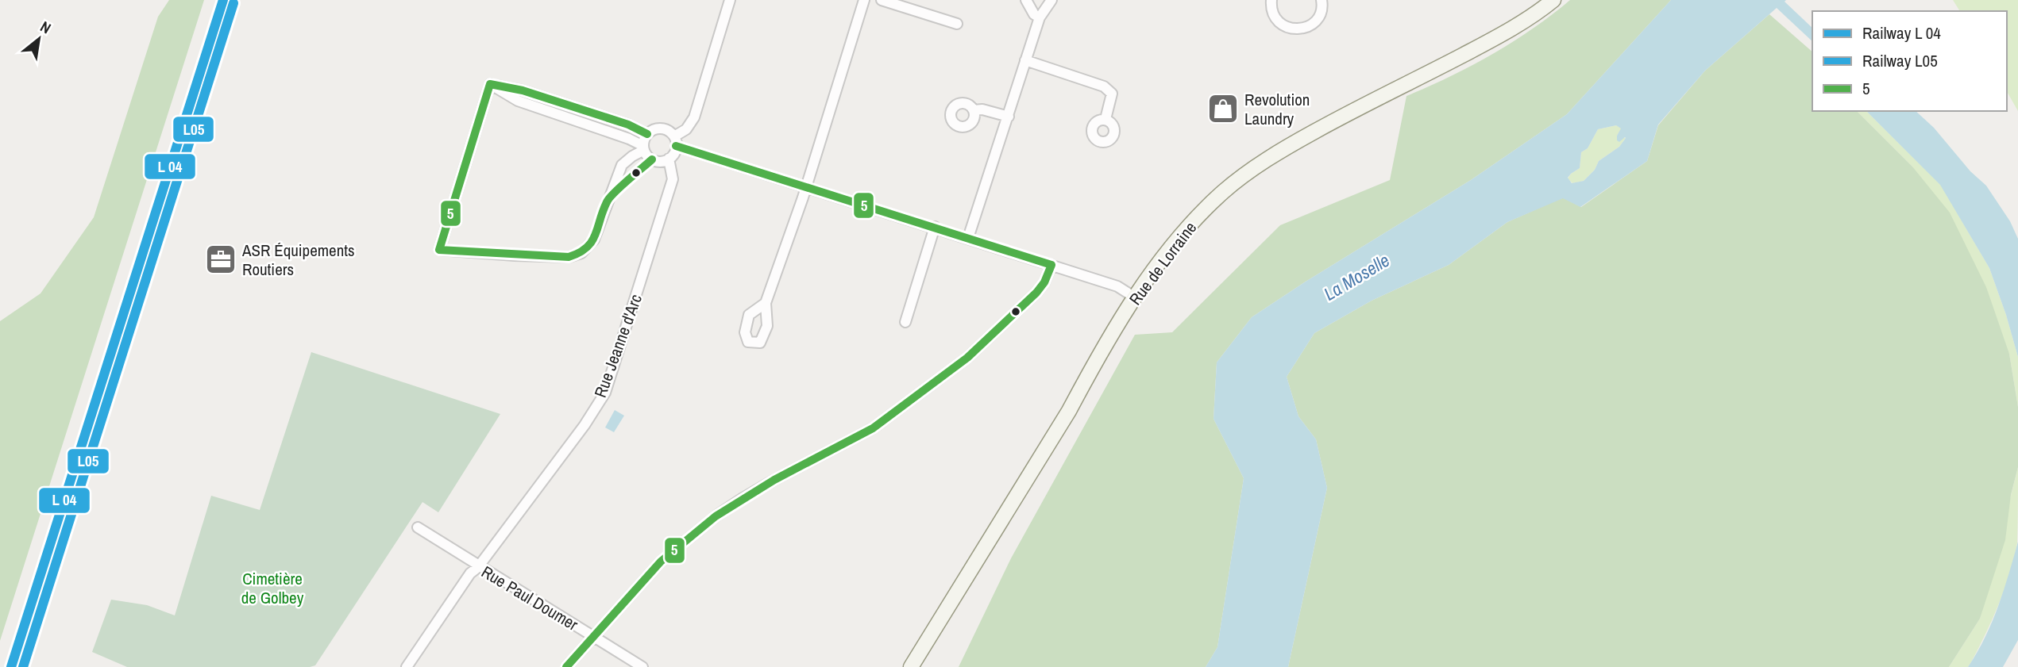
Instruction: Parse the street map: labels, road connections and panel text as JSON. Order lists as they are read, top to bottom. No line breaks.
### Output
{"streets":{"main road":["Rue de Lorraine"],"street":["Rue Jeanne d'Arc","Rue Paul Doumer"]},"crossings":[["Rue Jeanne d'Arc","Rue Paul Doumer"]],"water":["La Moselle"],"parks":["Cimetière de Golbey"],"places":{"shop":["Revolution Laundry"],"office":["ASR Équipements Routiers"]},"lines":["rail line L05","transit line 5"],"legend":["Railway L 04","Railway L05","5"],"north":"top right"}
